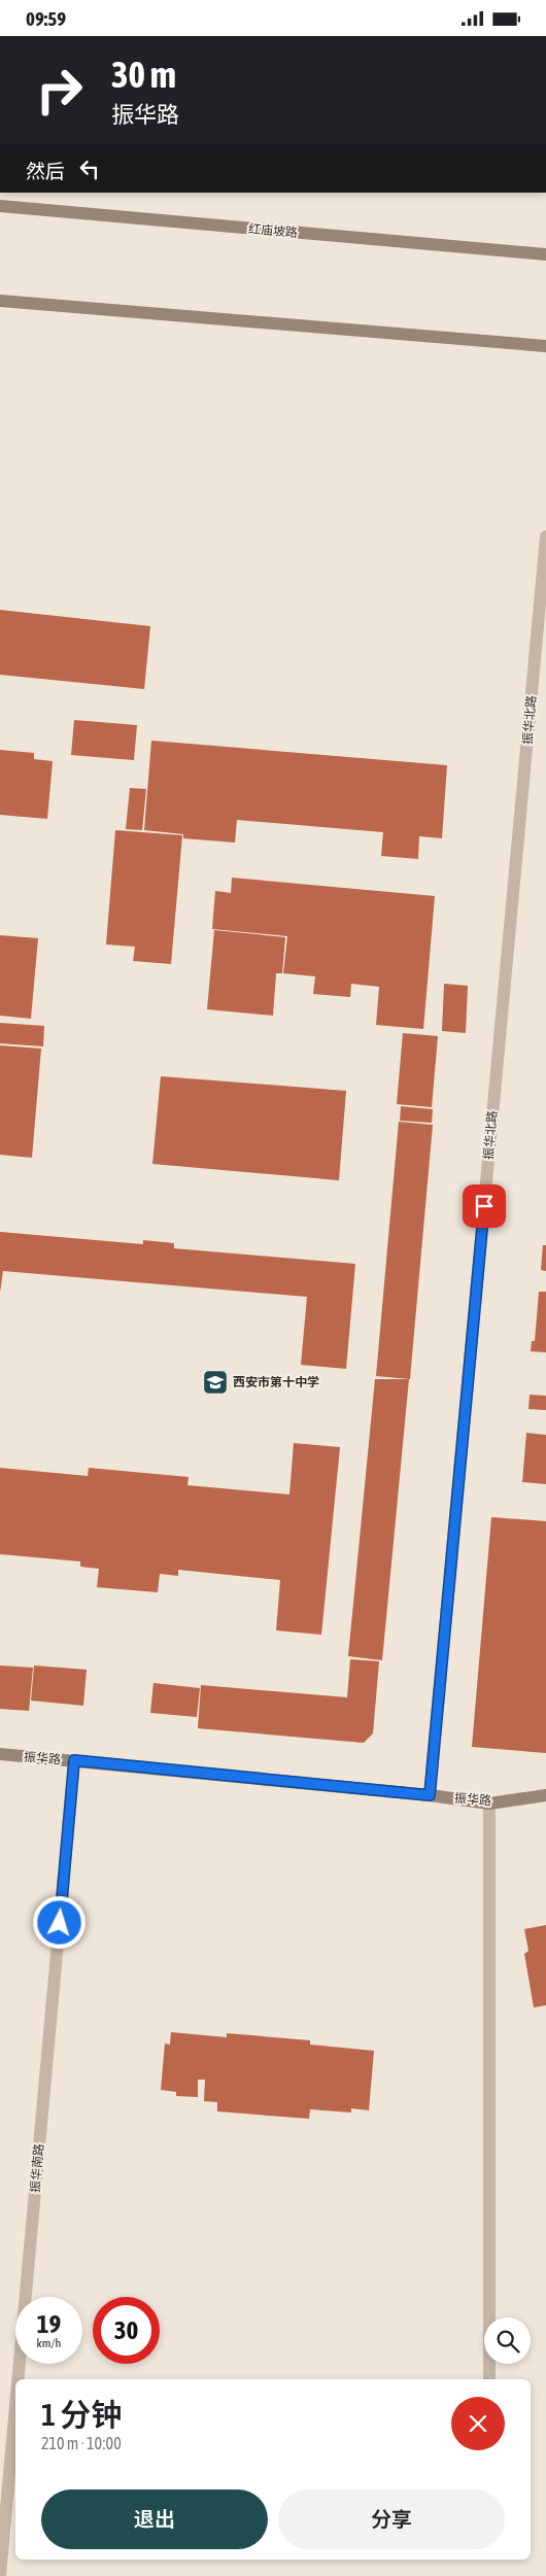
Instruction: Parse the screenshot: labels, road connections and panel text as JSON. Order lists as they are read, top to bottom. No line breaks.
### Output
{"streets":{"main road":["红庙坡路","振华路"],"street":["振华北路","振华南路"]},"crossings":[["振华北路","振华路"],["振华路","振华南路"]],"places":{"school or university":["西安市第十中学"]},"page":{"status":"09:59","turn":["30 m","振华路"],"then":"然后","speed":"19 km/h","limit":"30","heading":["1 分钟","210 m · 10:00"],"buttons":["退出","分享"]}}
